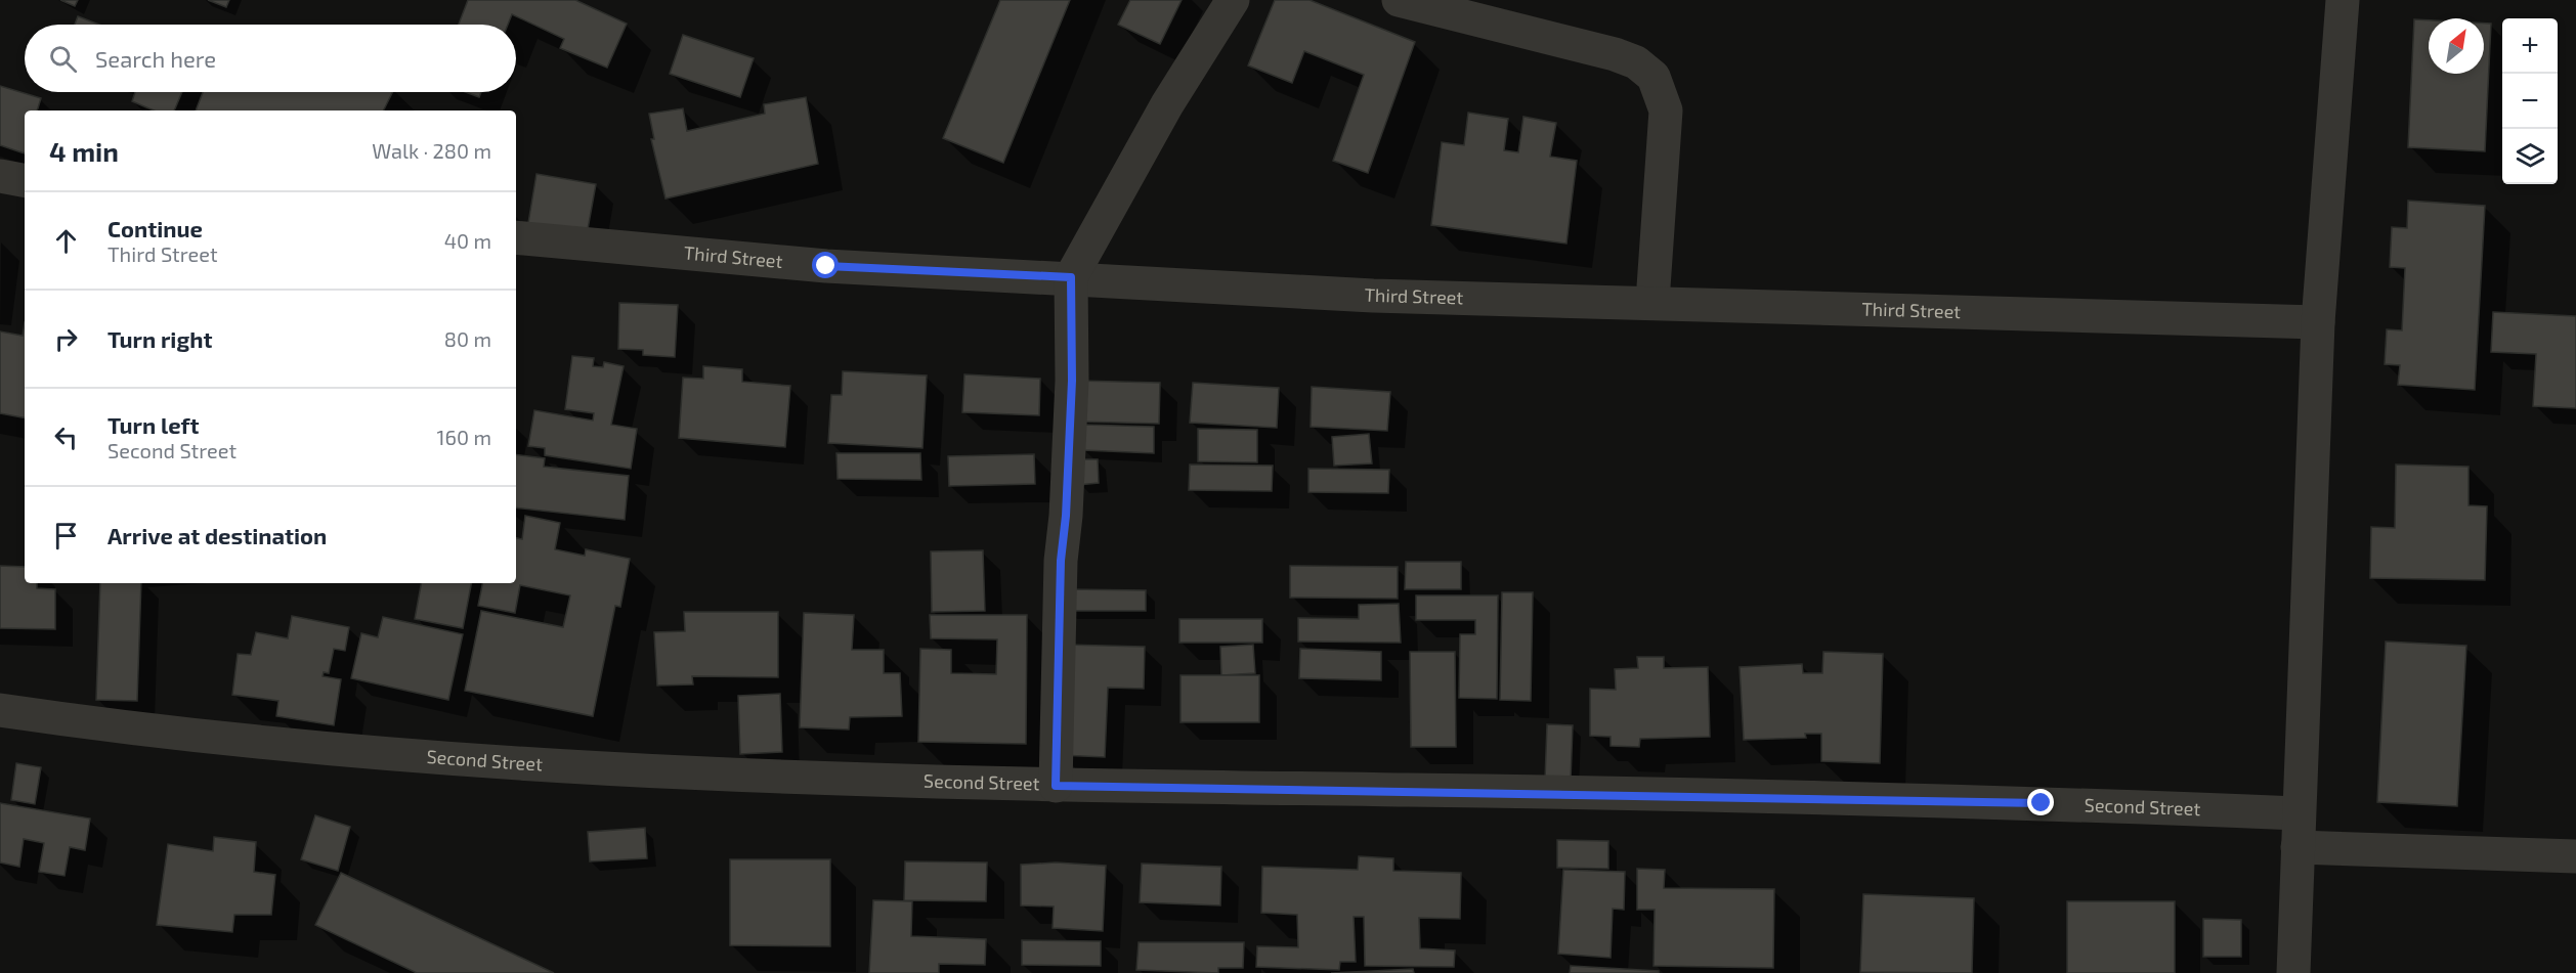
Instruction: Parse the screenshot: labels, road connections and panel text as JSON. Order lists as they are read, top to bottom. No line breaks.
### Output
{"streets":{"street":["Third Street","Second Street"]},"north":"top right","page":{"map_buttons":["+","−"],"search":"Search here","heading":["4 min","Walk · 280 m"],"list":[["Continue","Third Street","40 m"],["Turn right","80 m"],["Turn left","Second Street","160 m"],"Arrive at destination"]}}
